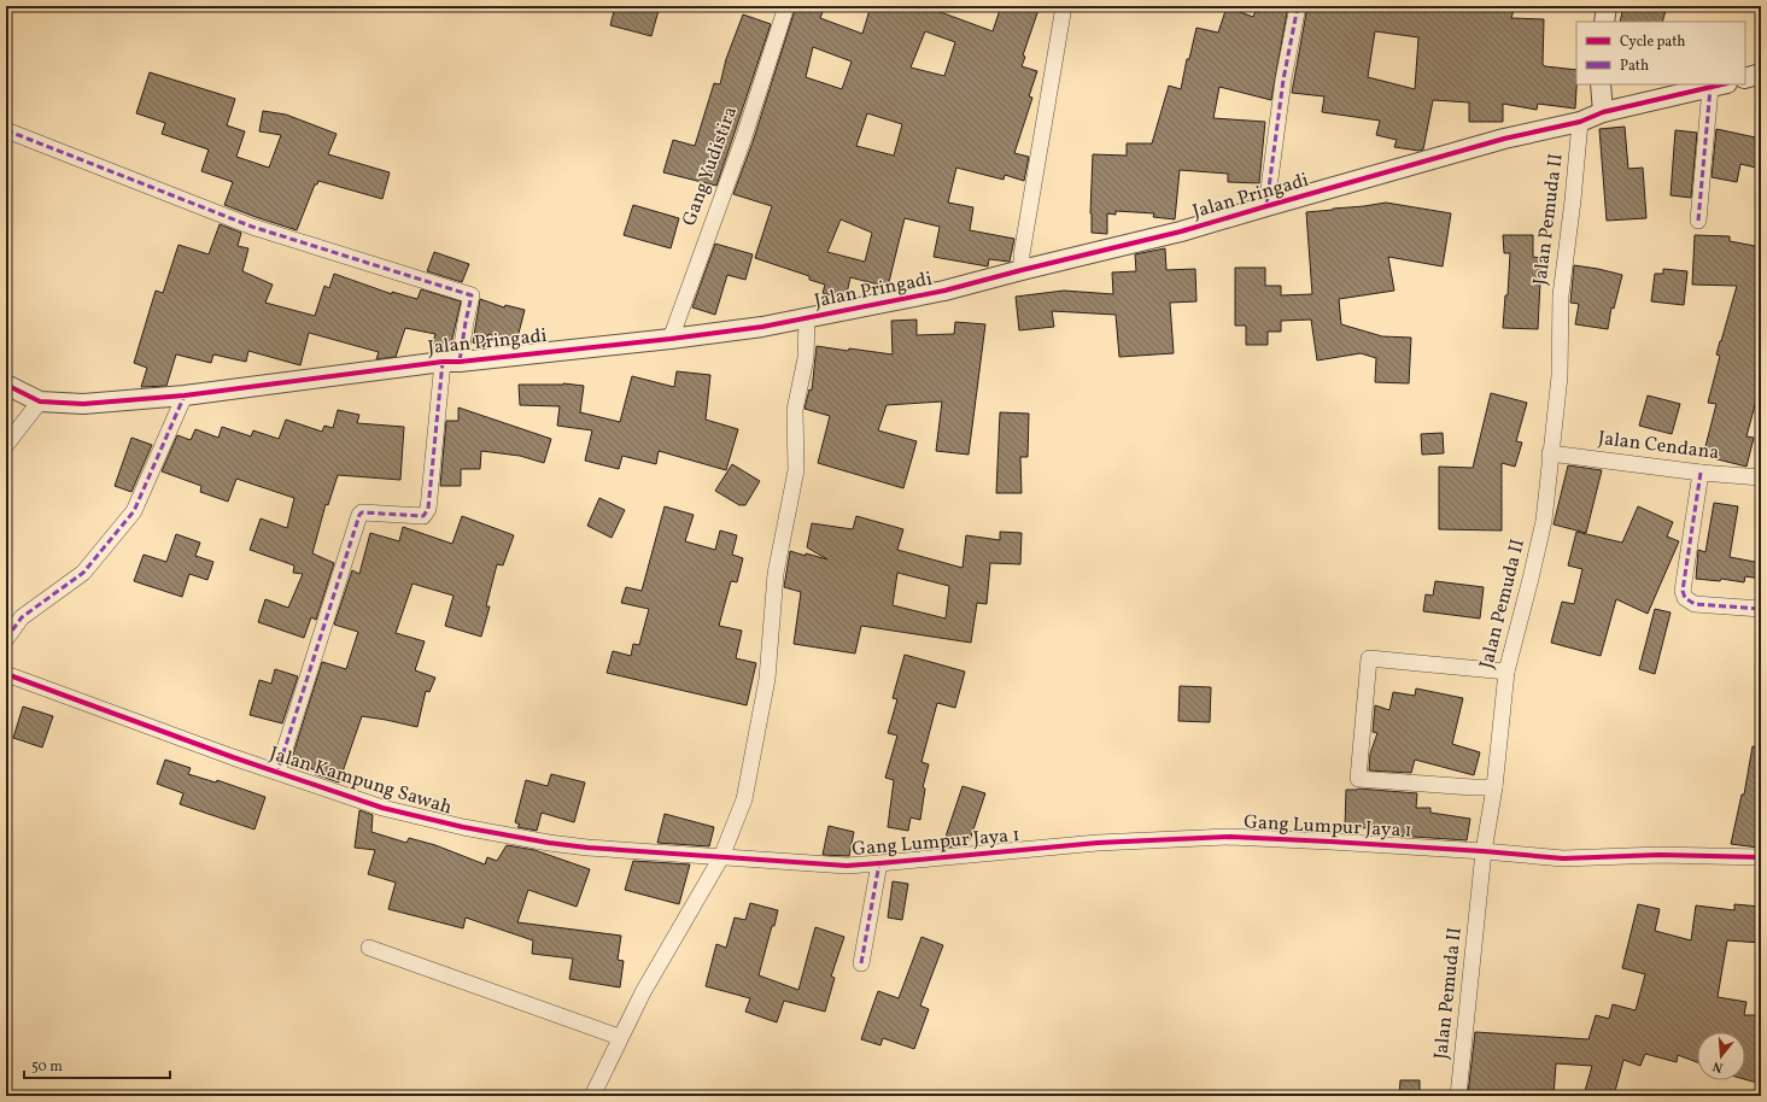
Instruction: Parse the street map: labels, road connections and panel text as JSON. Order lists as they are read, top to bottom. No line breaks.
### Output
{"streets":{"street":["Gang Yudistira","Jalan Pringadi","Jalan Pemuda II","Jalan Cendana","Jalan Kampung Sawah","Gang Lumpur Jaya 1"]},"crossings":[["Gang Yudistira","Jalan Pringadi"],["Jalan Pringadi","Jalan Pemuda II"],["Jalan Pemuda II","Jalan Cendana"],["Jalan Pemuda II","Gang Lumpur Jaya 1"],["Jalan Kampung Sawah","Gang Lumpur Jaya 1"]],"legend":["Cycle path","Path"],"scale_bar":"50 m","north":"bottom"}
